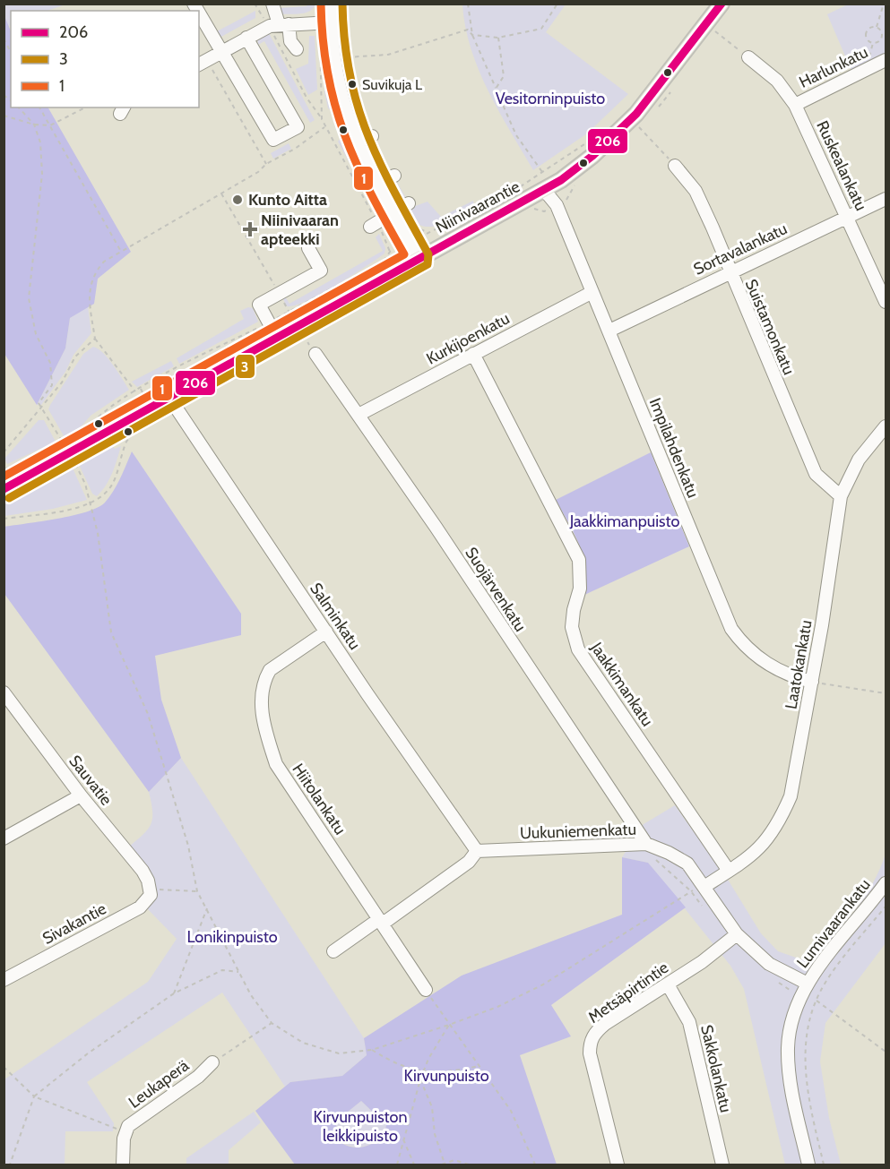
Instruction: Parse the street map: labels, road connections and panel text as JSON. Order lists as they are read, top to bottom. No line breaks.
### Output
{"streets":{"main road":["Niinivaarantie"],"street":["Harlunkatu","Ruskealankatu","Sortavalankatu","Suistamonkatu","Kurkijoenkatu","Impilahdenkatu","Suojärvenkatu","Salminkatu","Laatokankatu","Jaakkimankatu","Sauvatie","Hiitolankatu","Uukuniemenkatu","Sivakantie","Lumivaarankatu","Metsäpirtintie","Sakkolankatu","Leukaperä"]},"crossings":[["Harlunkatu","Ruskealankatu"],["Ruskealankatu","Sortavalankatu"],["Niinivaarantie","Impilahdenkatu"],["Niinivaarantie","Salminkatu"],["Sortavalankatu","Suistamonkatu"],["Sortavalankatu","Impilahdenkatu"],["Suistamonkatu","Laatokankatu"],["Kurkijoenkatu","Impilahdenkatu"],["Kurkijoenkatu","Suojärvenkatu"],["Kurkijoenkatu","Jaakkimankatu"],["Impilahdenkatu","Laatokankatu"],["Suojärvenkatu","Uukuniemenkatu"],["Salminkatu","Hiitolankatu"],["Salminkatu","Uukuniemenkatu"],["Laatokankatu","Jaakkimankatu"],["Laatokankatu","Uukuniemenkatu"],["Sauvatie","Sivakantie"],["Uukuniemenkatu","Lumivaarankatu"],["Uukuniemenkatu","Metsäpirtintie"],["Metsäpirtintie","Sakkolankatu"]],"parks":["Vesitorninpuisto","Jaakkimanpuisto","Lonikinpuisto","Kirvunpuisto","Kirvunpuiston leikkipuisto"],"places":{"other":["Suvikuja L","Kunto Aitta"],"health":["Niinivaaran apteekki"]},"lines":["transit line 206","transit line 3","transit line 1"],"legend":["206","3","1"]}
